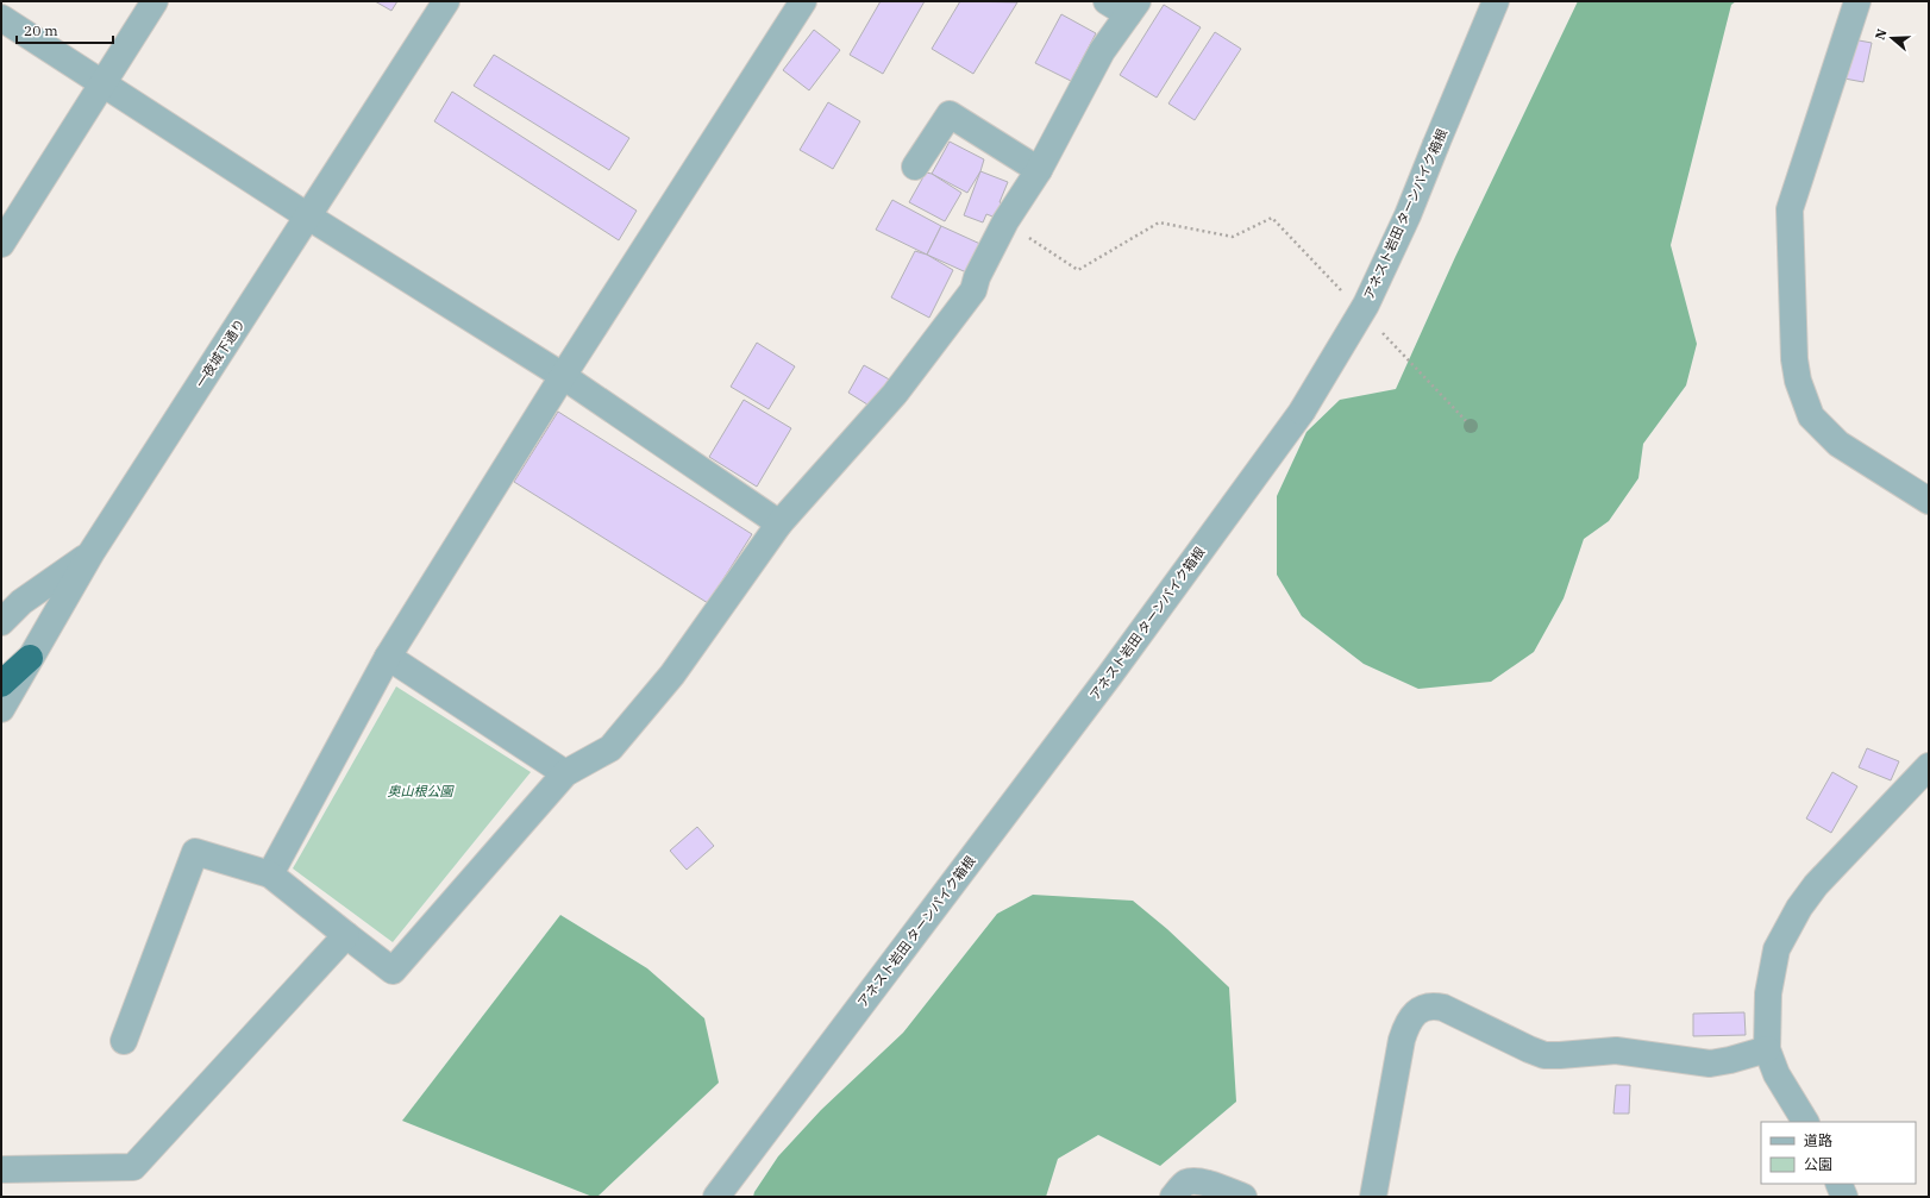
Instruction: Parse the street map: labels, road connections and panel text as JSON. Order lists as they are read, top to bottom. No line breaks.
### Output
{"streets":{"street":["アネスト岩田 ターンパイク箱根","一夜城下通り"]},"parks":["奥山根公園"],"legend":["道路","公園"],"scale_bar":"20 m","north":"left"}
